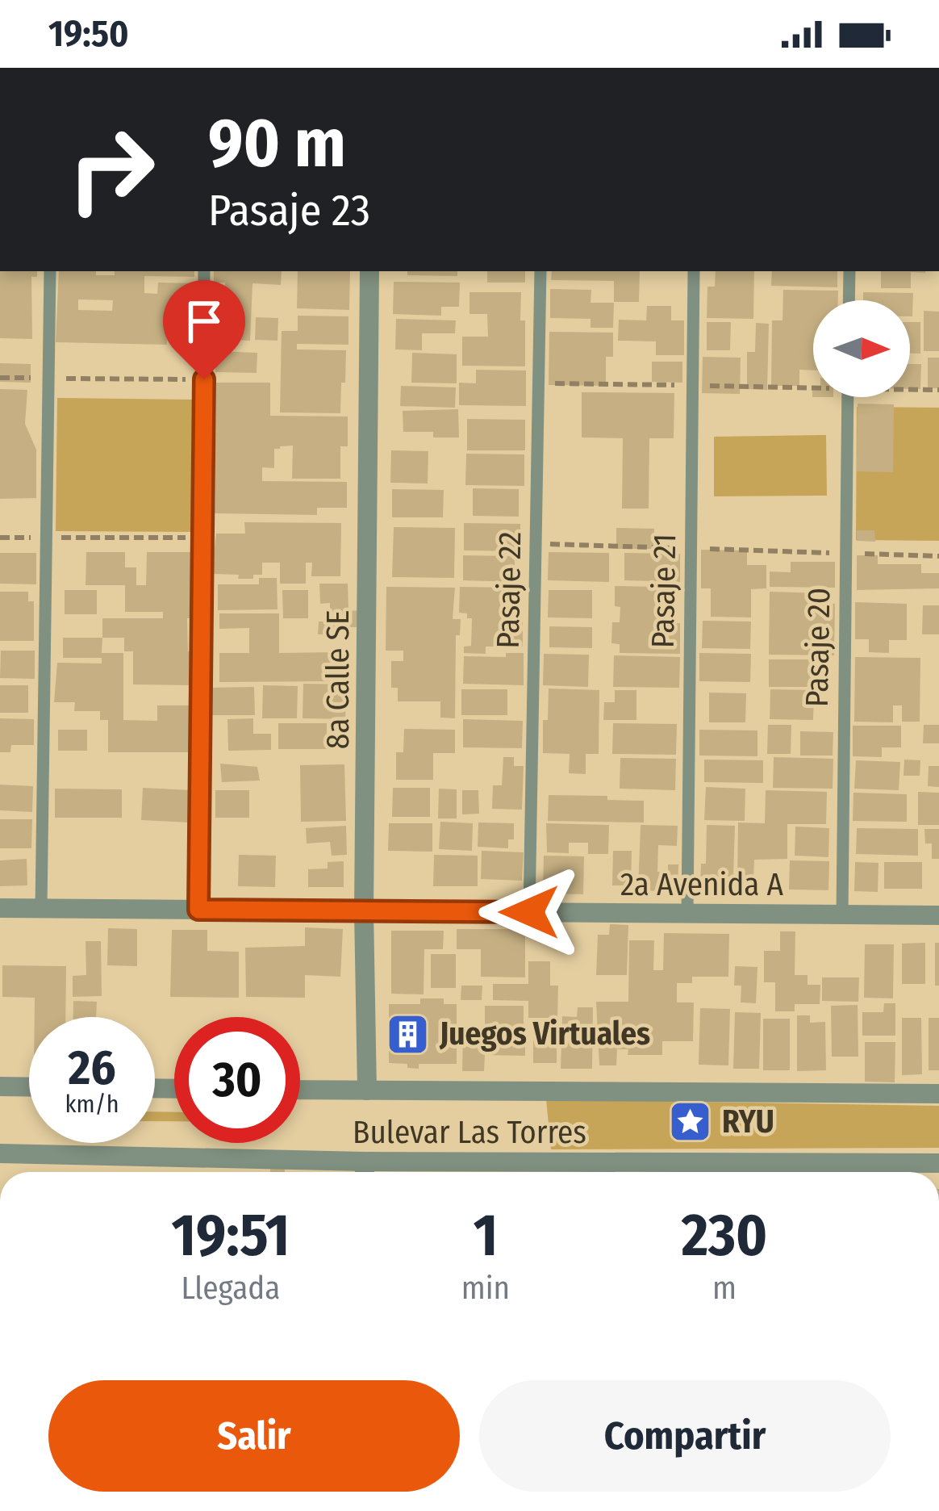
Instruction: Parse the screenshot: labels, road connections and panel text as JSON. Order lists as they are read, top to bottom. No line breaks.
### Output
{"streets":{"street":["8a Calle SE","2a Avenida A","Bulevar Las Torres"],"lane":["Pasaje 22","Pasaje 21","Pasaje 20"]},"crossings":[["Pasaje 22","2a Avenida A"],["Pasaje 21","2a Avenida A"],["Pasaje 20","2a Avenida A"],["8a Calle SE","2a Avenida A"],["8a Calle SE","Bulevar Las Torres"]],"places":{"building":["Juegos Virtuales"],"place":["RYU"]},"north":"right","page":{"status":"19:50","turn":["90 m","Pasaje 23"],"speed":"26 km/h","limit":"30","eta":["19:51","Llegada","1","min","230","m"],"buttons":["Salir","Compartir"]}}
